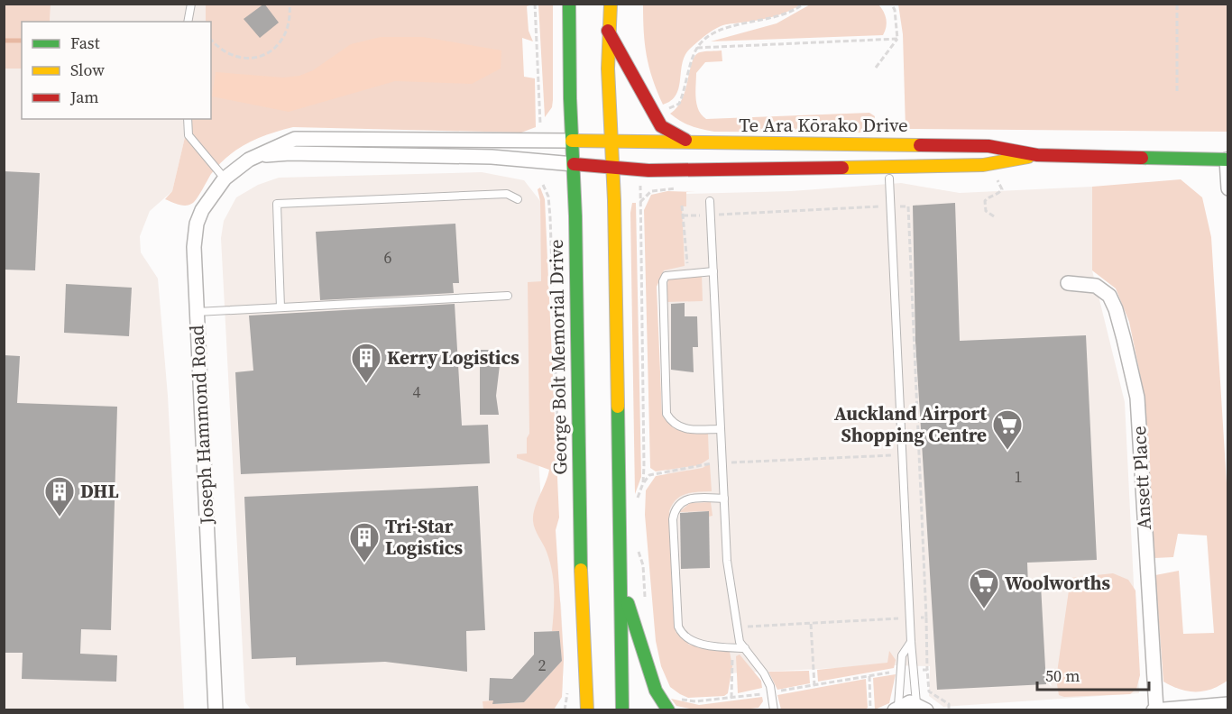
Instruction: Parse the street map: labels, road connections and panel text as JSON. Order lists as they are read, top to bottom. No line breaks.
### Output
{"streets":{"main road":["Te Ara Kōrako Drive","George Bolt Memorial Drive"],"street":["Joseph Hammond Road","Ansett Place"]},"crossings":[["Te Ara Kōrako Drive","George Bolt Memorial Drive"],["Te Ara Kōrako Drive","Joseph Hammond Road"],["George Bolt Memorial Drive","Joseph Hammond Road"]],"places":{"building":["Kerry Logistics","DHL","Tri-Star Logistics"],"supermarket":["Auckland Airport Shopping Centre","Woolworths"]},"house_numbers":["6","4","1","2"],"legend":["Fast","Slow","Jam"],"scale_bar":"50 m"}
